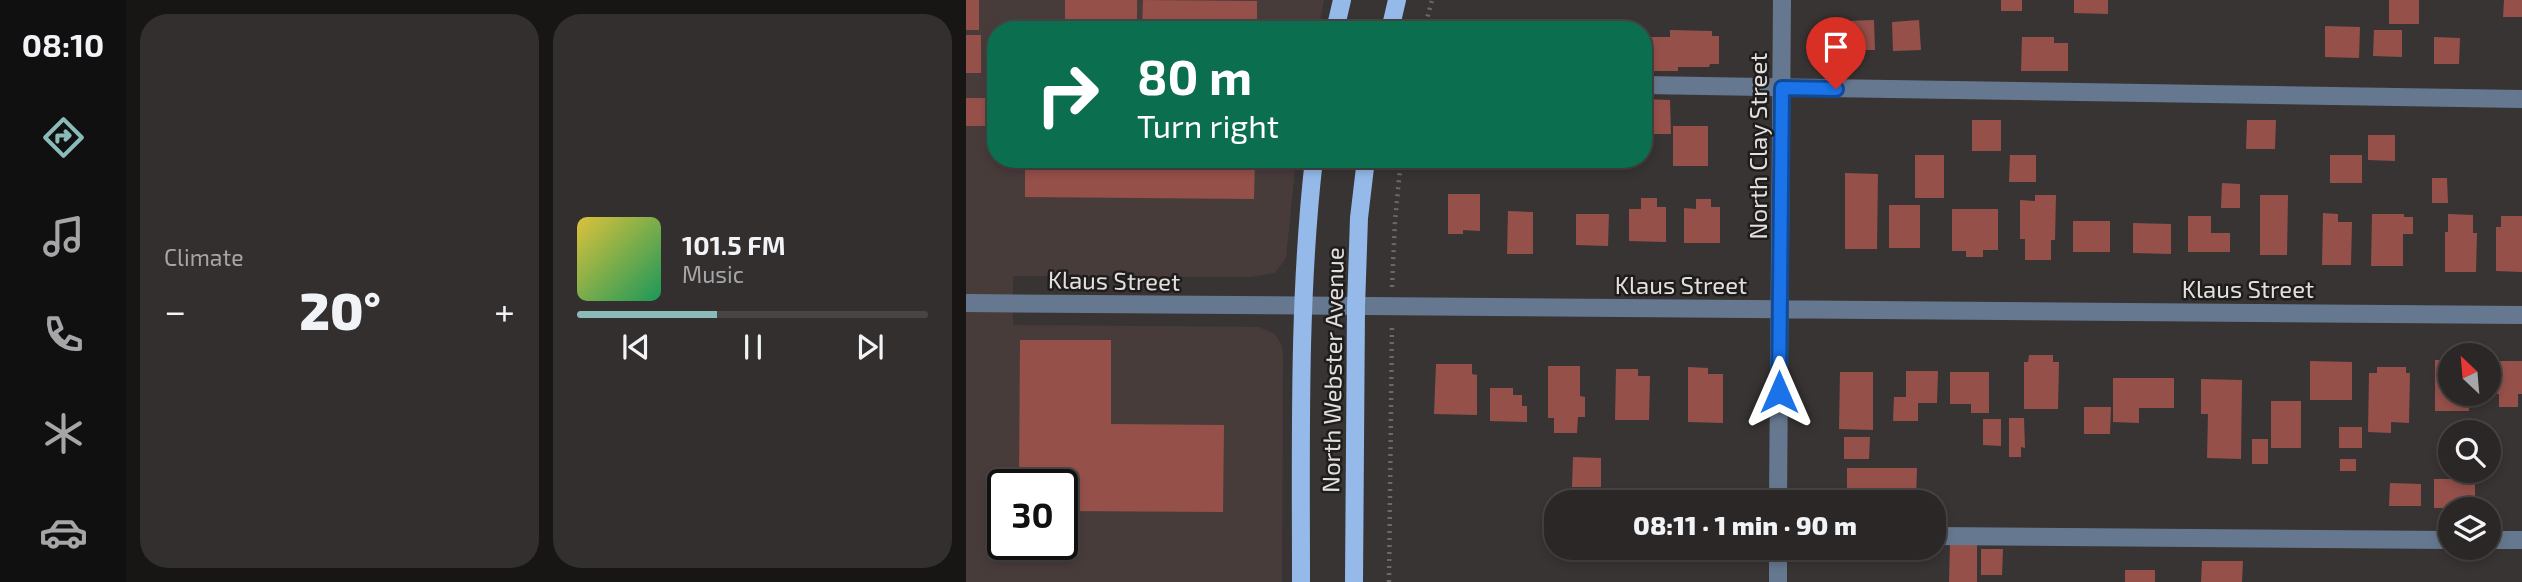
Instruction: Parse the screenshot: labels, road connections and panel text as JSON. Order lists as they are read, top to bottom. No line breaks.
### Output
{"streets":{"main road":["North Webster Avenue"],"street":["North Clay Street","Klaus Street"]},"crossings":[["North Clay Street","Klaus Street"],["Klaus Street","North Webster Avenue"]],"north":"top left","page":{"tabs":"08:10","tile":"Climate","turn":["80 m","Turn right"],"song":["101.5 FM","Music"],"heat":["−","20°","+"],"limit":"30","trip":"08:11 · 1 min · 90 m"}}
